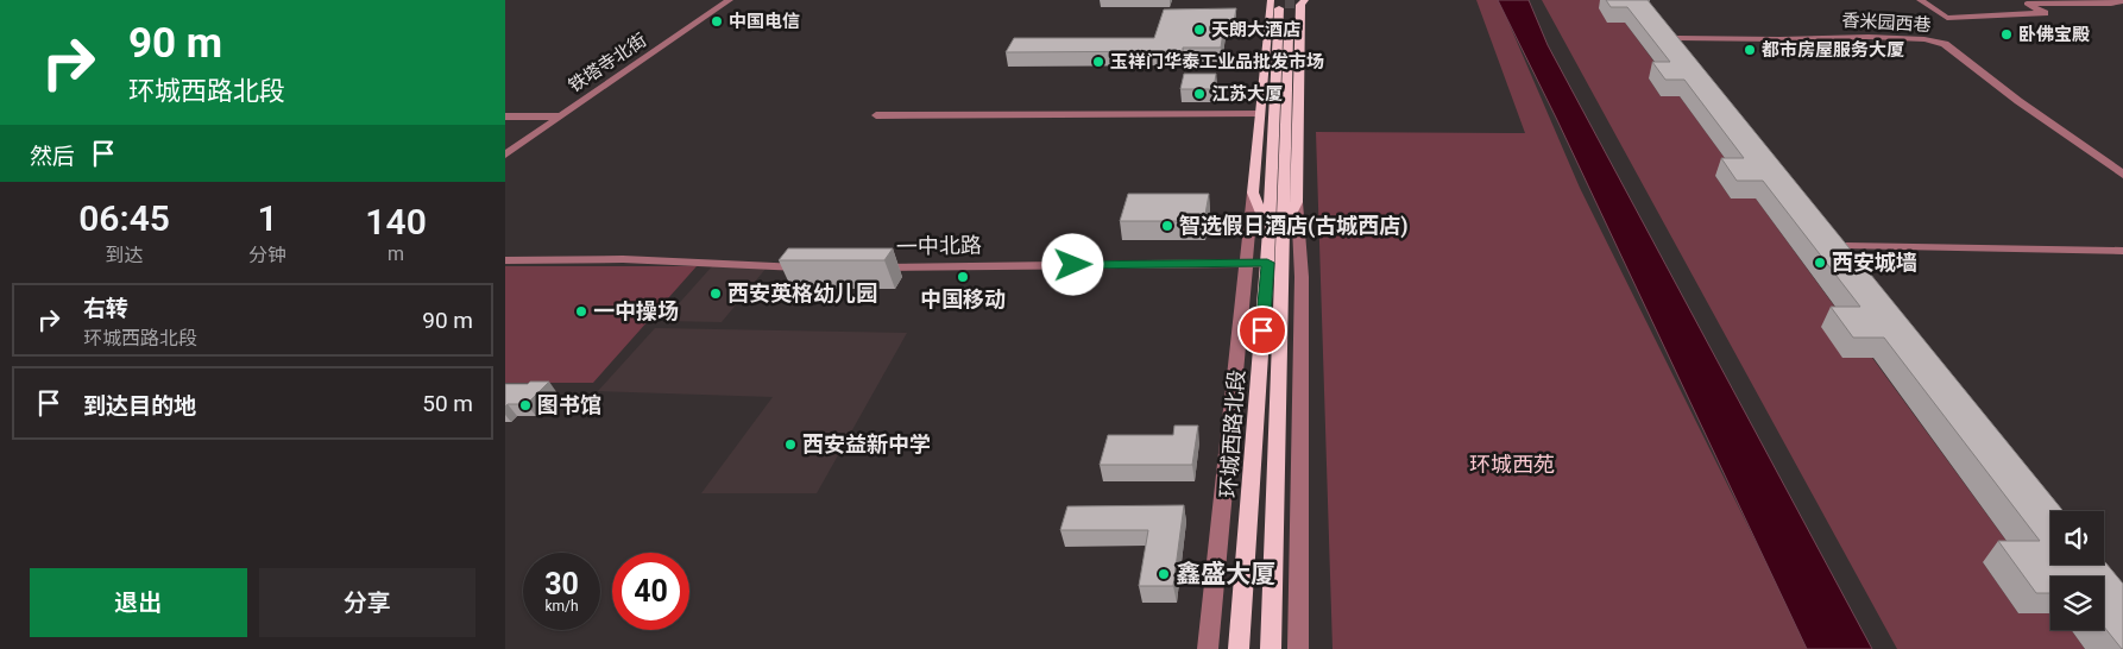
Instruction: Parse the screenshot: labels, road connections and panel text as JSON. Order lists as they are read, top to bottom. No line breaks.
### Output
{"streets":{"main road":["环城西路北段"],"street":["香米园西巷","铁塔寺北街","一中北路"]},"crossings":[["一中北路","环城西路北段"]],"parks":["环城西苑"],"places":["中国电信","天朗大酒店","卧佛宝殿","都市房屋服务大厦","玉祥门华泰工业品批发市场","江苏大厦","智选假日酒店(古城西店)","西安城墙","中国移动","西安英格幼儿园","一中操场","图书馆","西安益新中学","鑫盛大厦"],"page":{"turn":["90 m","环城西路北段"],"then":"然后","eta":["06:45","到达","1","分钟","140","m"],"list":[{"name":"右转","note":"环城西路北段","value":"90 m"},{"name":"到达目的地","value":"50 m"}],"speed":"30 km/h","limit":"40","buttons":["退出","分享"]}}
